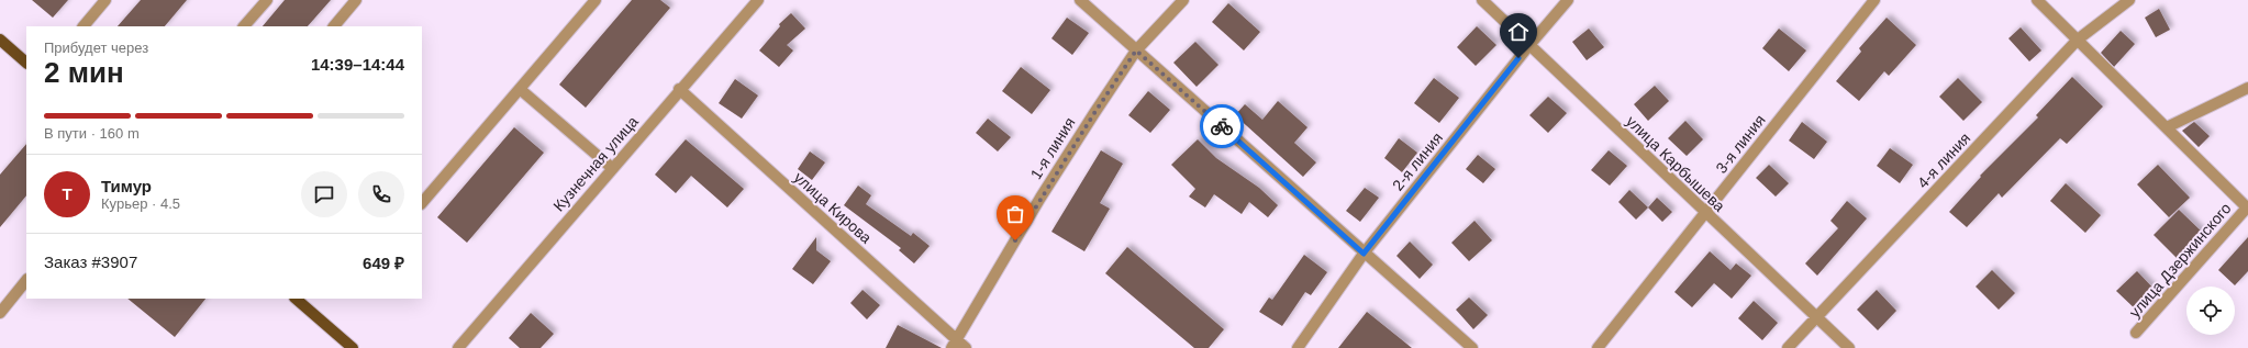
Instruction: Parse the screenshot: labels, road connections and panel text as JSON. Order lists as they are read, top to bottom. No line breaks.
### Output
{"streets":{"street":["3-я линия","1-я линия","4-я линия","2-я линия","Кузнечная улица","улица Карбышева","улица Кирова","улица Дзержинского"]},"crossings":[["3-я линия","улица Карбышева"],["1-я линия","улица Кирова"],["4-я линия","улица Карбышева"],["4-я линия","улица Дзержинского"],["2-я линия","улица Карбышева"],["Кузнечная улица","улица Кирова"]],"page":{"heading":["2 мин","Прибудет через","14:39–14:44"],"panel":["Тимур","Курьер · 4.5","Заказ #3907","649 ₽"],"bar":"В пути · 160 m","round":"Т"}}
